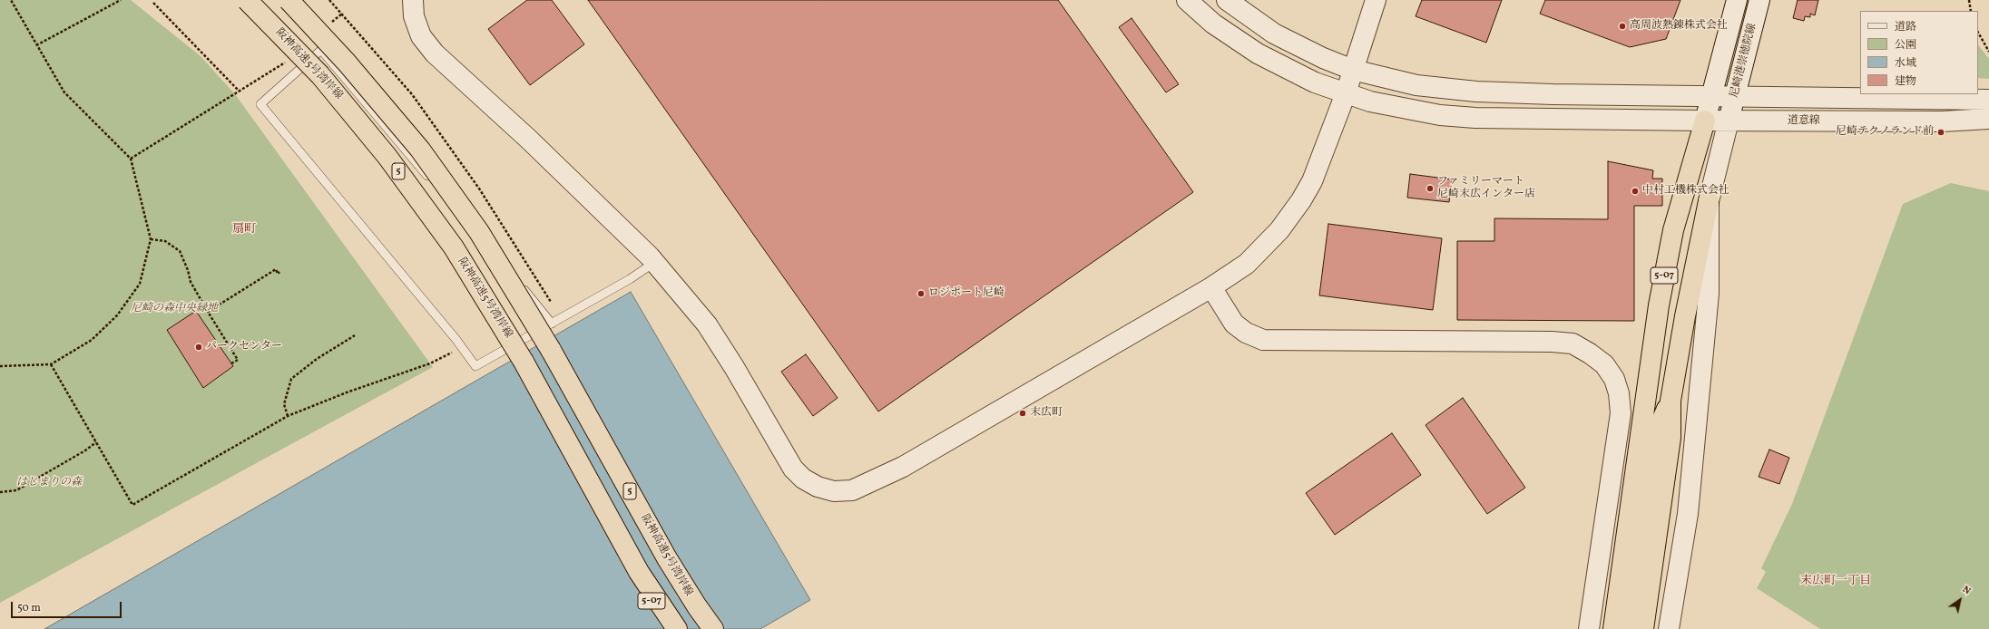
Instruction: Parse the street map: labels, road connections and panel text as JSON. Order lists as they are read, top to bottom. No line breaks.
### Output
{"streets":{"highway":["阪神高速5号湾岸線","5","5-07"],"street":["尼崎港崇徳院線","道意線"]},"crossings":[["尼崎港崇徳院線","道意線"],["尼崎港崇徳院線","5-07"],["阪神高速5号湾岸線","5-07"],["道意線","5-07"]],"districts":["扇町","末広町一丁目"],"parks":["尼崎の森中央緑地","はじまりの森"],"places":["高周波熱錬株式会社","尼崎テクノランド前","ファミリーマート 尼崎末広インター店","中村工機株式会社","ロジポート尼崎","パークセンター","末広町"],"legend":["道路","公園","水域","建物"],"scale_bar":"50 m","north":"top right"}
